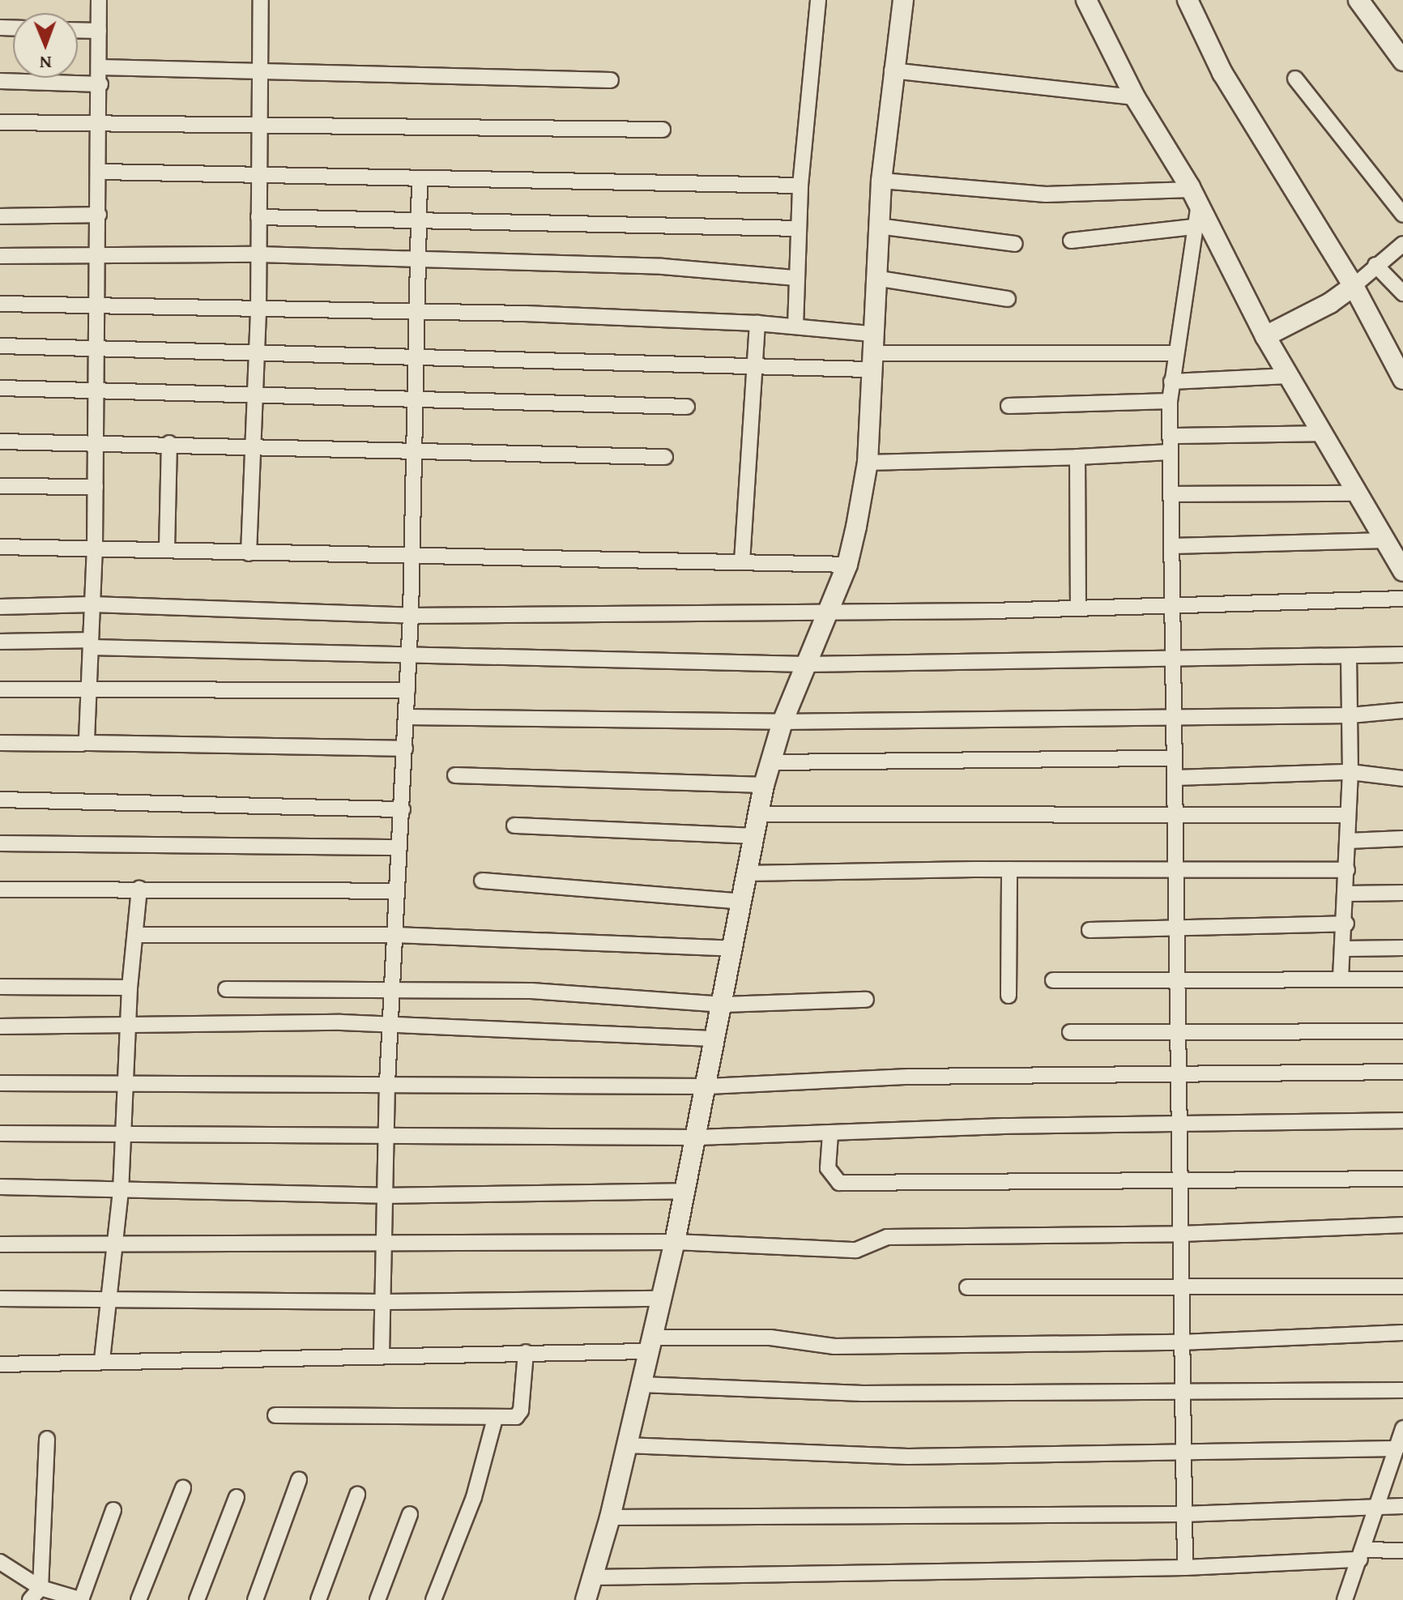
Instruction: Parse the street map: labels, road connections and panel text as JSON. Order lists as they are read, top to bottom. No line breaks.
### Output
{"north":"bottom"}
